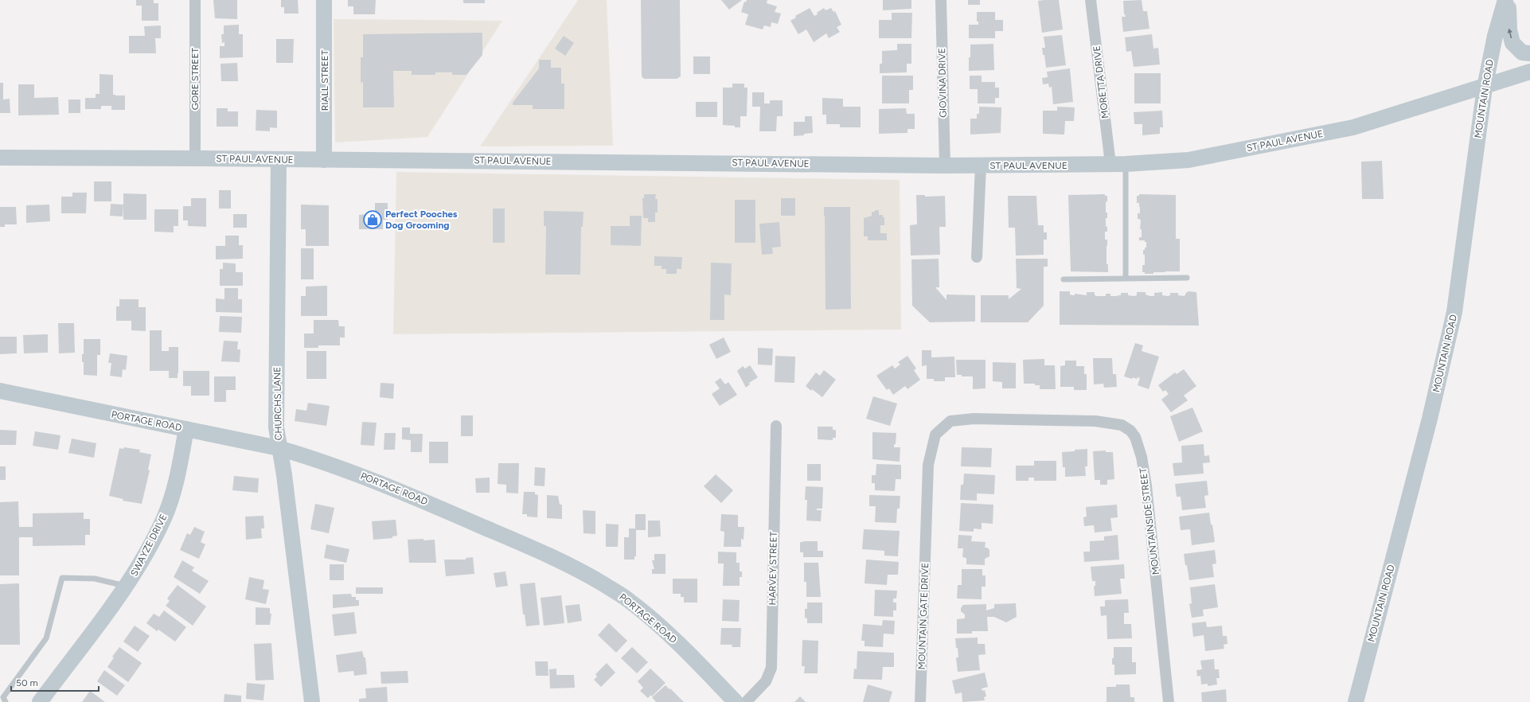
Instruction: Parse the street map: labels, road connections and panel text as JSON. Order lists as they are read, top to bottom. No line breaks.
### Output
{"streets":{"street":["GORE STREET","RIALL STREET","MORETTA DRIVE","GIOVINA DRIVE","MOUNTAIN ROAD","ST PAUL AVENUE","CHURCHS LANE","PORTAGE ROAD","MOUNTAINSIDE STREET","SWAYZE DRIVE","HARVEY STREET","MOUNTAIN GATE DRIVE"]},"crossings":[["GORE STREET","ST PAUL AVENUE"],["RIALL STREET","ST PAUL AVENUE"],["MORETTA DRIVE","ST PAUL AVENUE"],["GIOVINA DRIVE","ST PAUL AVENUE"],["MOUNTAIN ROAD","ST PAUL AVENUE"],["ST PAUL AVENUE","CHURCHS LANE"],["CHURCHS LANE","PORTAGE ROAD"],["PORTAGE ROAD","SWAYZE DRIVE"],["MOUNTAINSIDE STREET","MOUNTAIN GATE DRIVE"]],"places":{"shop":["Perfect Pooches Dog Grooming"]},"scale_bar":"50 m"}
